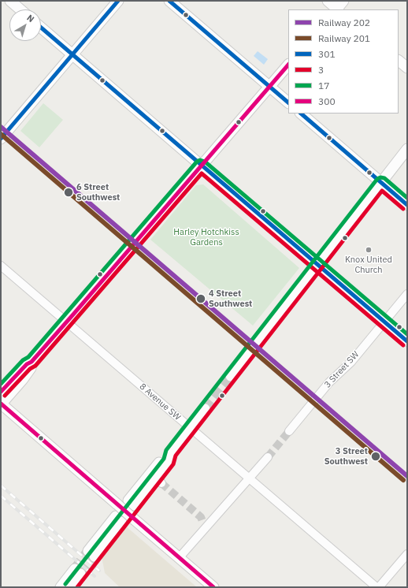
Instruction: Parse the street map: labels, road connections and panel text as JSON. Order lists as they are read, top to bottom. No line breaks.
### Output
{"streets":{"street":["3 Street SW","8 Avenue SW"]},"parks":["Harley Hotchkiss Gardens"],"places":["6 Street Southwest","Knox United Church","4 Street Southwest","3 Street Southwest"],"lines":["transit line 301","transit line 300","rail line 202","rail line 201","transit line 17","transit line 3"],"legend":["Railway 202","Railway 201","301","3","17","300"],"north":"top right"}
